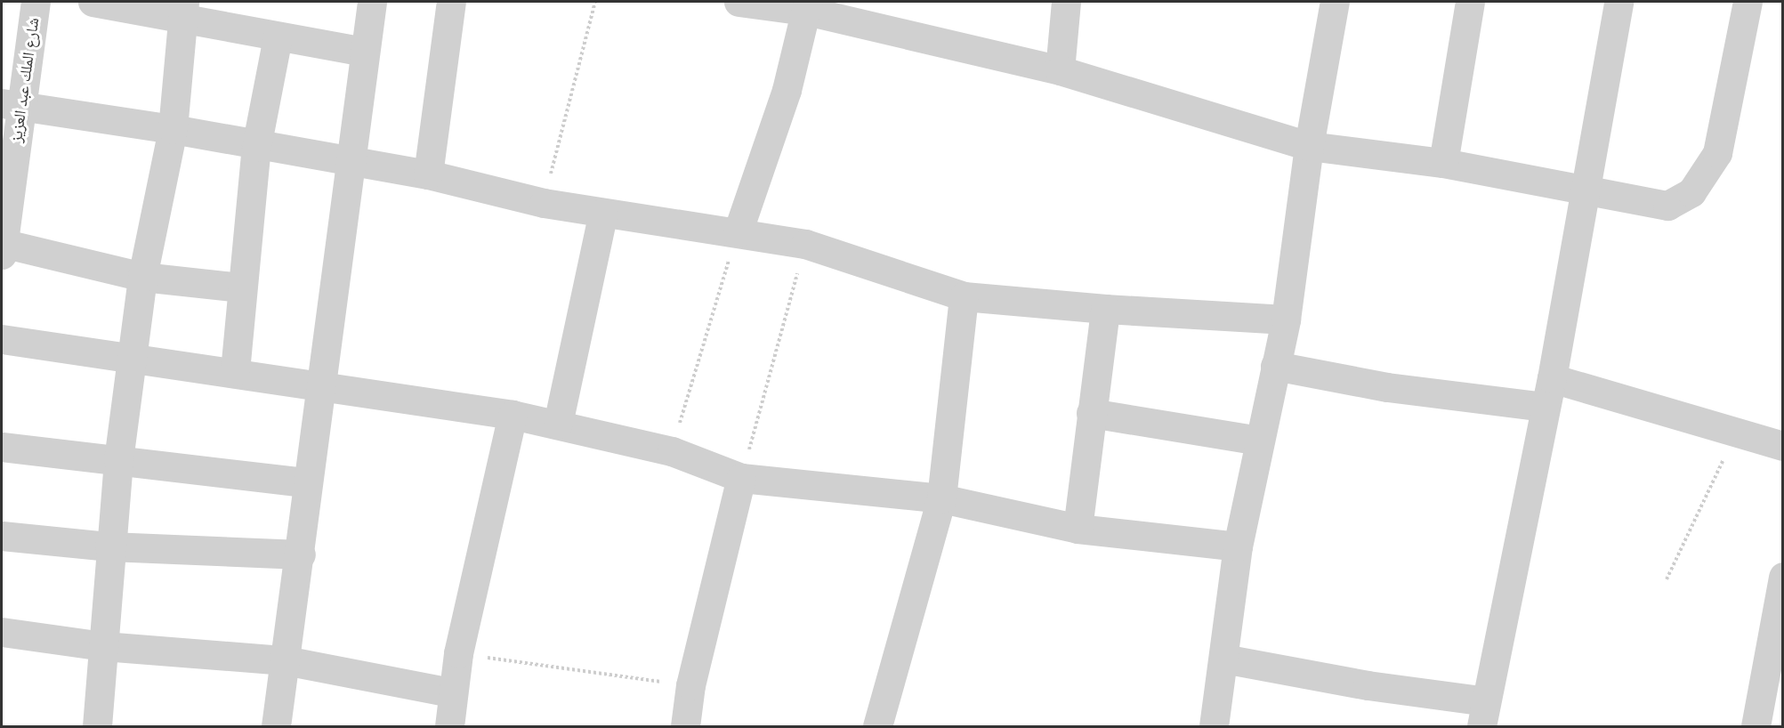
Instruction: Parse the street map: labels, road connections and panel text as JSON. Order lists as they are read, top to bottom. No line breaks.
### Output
{"streets":{"street":["شارع الملك عبد العزيز"]}}
